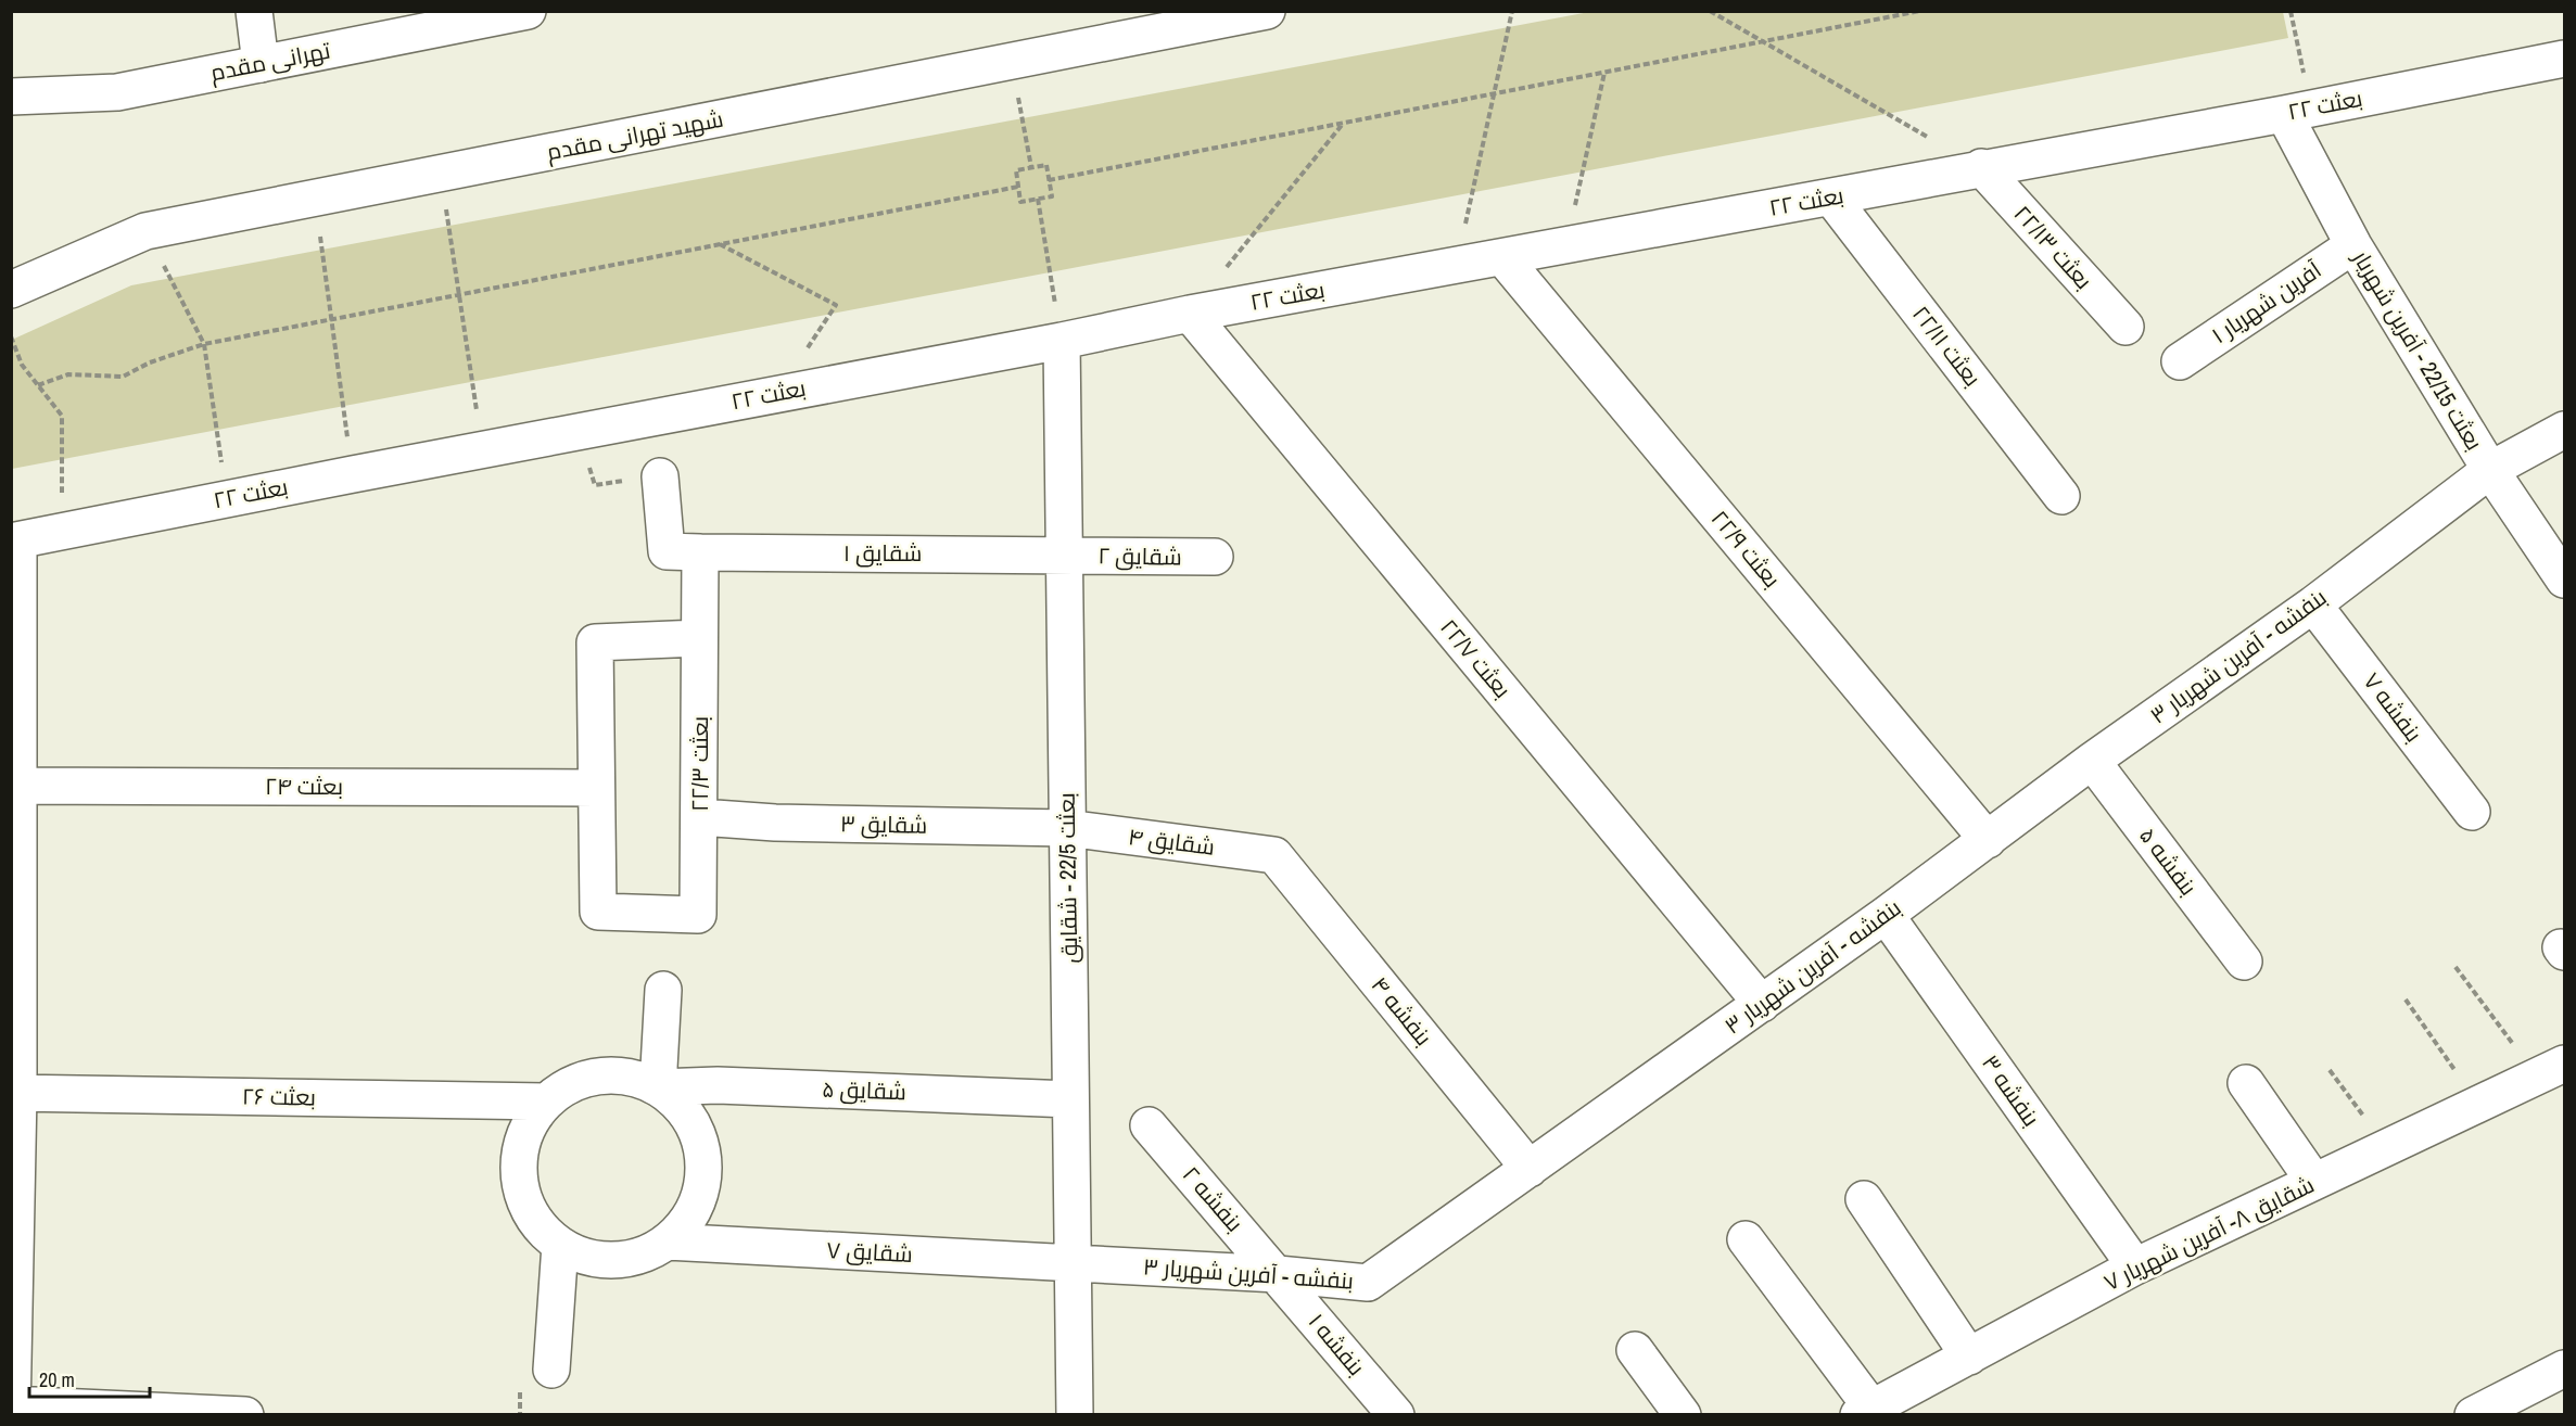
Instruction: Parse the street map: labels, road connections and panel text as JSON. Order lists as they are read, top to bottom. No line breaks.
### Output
{"streets":{"street":["تهرانی مقدم","بعثت ۲۲","شهید تهرانی مقدم","بعثت ۲۲/۱۳","آفرین شهریار ۱","بعثت ۲۲/۱۱","بعثت 22/15 - آفرین شهریار","بعثت ۲۲/۹","شقایق ۱","شقایق ۲","بنفشه - آفرین شهریار ۳","بعثت ۲۲/۷","بنفشه ۷","بعثت ۲۲/۳","بعثت ۲۴","شقایق ۳","شقایق ۴","بنفشه ۵","بعثت 22/5 - شقایق","بنفشه ۴","شقایق ۵","بنفشه ۳","بعثت ۲۶","بنفشه ۲","شقایق ۸- آفرین شهریار ۷","شقایق ۷","بنفشه ۱"]},"crossings":[["بعثت ۲۲","بعثت ۲۲/۱۳"],["بعثت ۲۲","بعثت ۲۲/۱۱"],["بعثت ۲۲","بعثت 22/15 - آفرین شهریار"],["بعثت ۲۲","بعثت ۲۲/۹"],["بعثت ۲۲","بعثت ۲۲/۷"],["بعثت ۲۲","بعثت 22/5 - شقایق"],["آفرین شهریار ۱","بعثت 22/15 - آفرین شهریار"],["بعثت 22/15 - آفرین شهریار","بنفشه - آفرین شهریار ۳"],["بعثت ۲۲/۹","بنفشه - آفرین شهریار ۳"],["شقایق ۱","شقایق ۲"],["شقایق ۱","بعثت 22/5 - شقایق"],["شقایق ۲","بعثت 22/5 - شقایق"],["بنفشه - آفرین شهریار ۳","بعثت ۲۲/۷"],["بنفشه - آفرین شهریار ۳","بنفشه ۷"],["بنفشه - آفرین شهریار ۳","بنفشه ۵"],["بنفشه - آفرین شهریار ۳","بعثت 22/5 - شقایق"],["بنفشه - آفرین شهریار ۳","بنفشه ۴"],["بنفشه - آفرین شهریار ۳","بنفشه ۳"],["بنفشه - آفرین شهریار ۳","بنفشه ۲"],["بنفشه - آفرین شهریار ۳","شقایق ۷"],["بنفشه - آفرین شهریار ۳","بنفشه ۱"],["بعثت ۲۲/۳","بعثت ۲۴"],["بعثت ۲۲/۳","شقایق ۳"],["شقایق ۳","شقایق ۴"],["شقایق ۳","بعثت 22/5 - شقایق"],["شقایق ۴","بعثت 22/5 - شقایق"],["شقایق ۴","بنفشه ۴"],["بعثت 22/5 - شقایق","شقایق ۵"],["بعثت 22/5 - شقایق","شقایق ۷"],["شقایق ۵","بعثت ۲۶"],["شقایق ۵","شقایق ۷"],["بنفشه ۳","شقایق ۸- آفرین شهریار ۷"],["بعثت ۲۶","شقایق ۷"],["بنفشه ۲","بنفشه ۱"]],"scale_bar":"20 m"}
